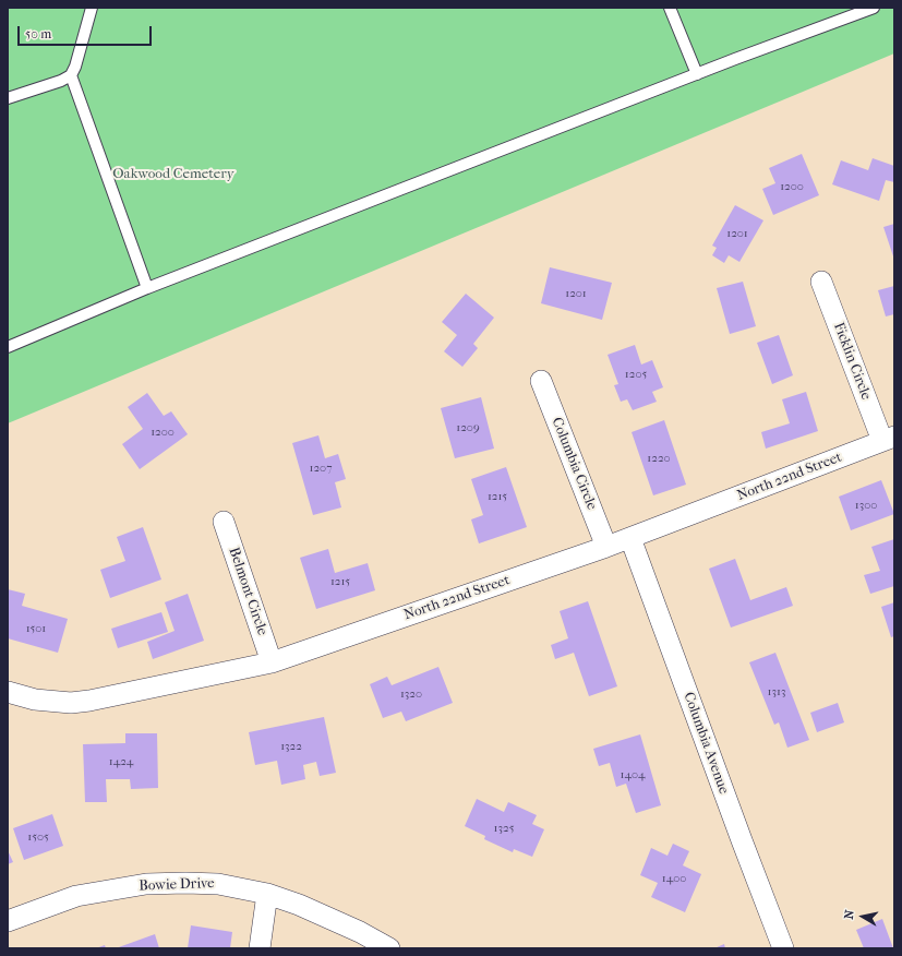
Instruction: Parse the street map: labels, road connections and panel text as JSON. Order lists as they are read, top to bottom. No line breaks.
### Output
{"streets":{"street":["Ficklin Circle","Columbia Circle","North 22nd Street","Belmont Circle","Columbia Avenue","Bowie Drive"]},"crossings":[["Ficklin Circle","North 22nd Street"],["Columbia Circle","North 22nd Street"],["North 22nd Street","Belmont Circle"],["North 22nd Street","Columbia Avenue"]],"parks":["Oakwood Cemetery"],"house_numbers":["1200","1201","1201","1205","1209","1200","1220","1207","1215","1300","1215","1501","1313","1320","1322","1424","1404","1325","1505","1400"],"scale_bar":"50 m","north":"left"}
